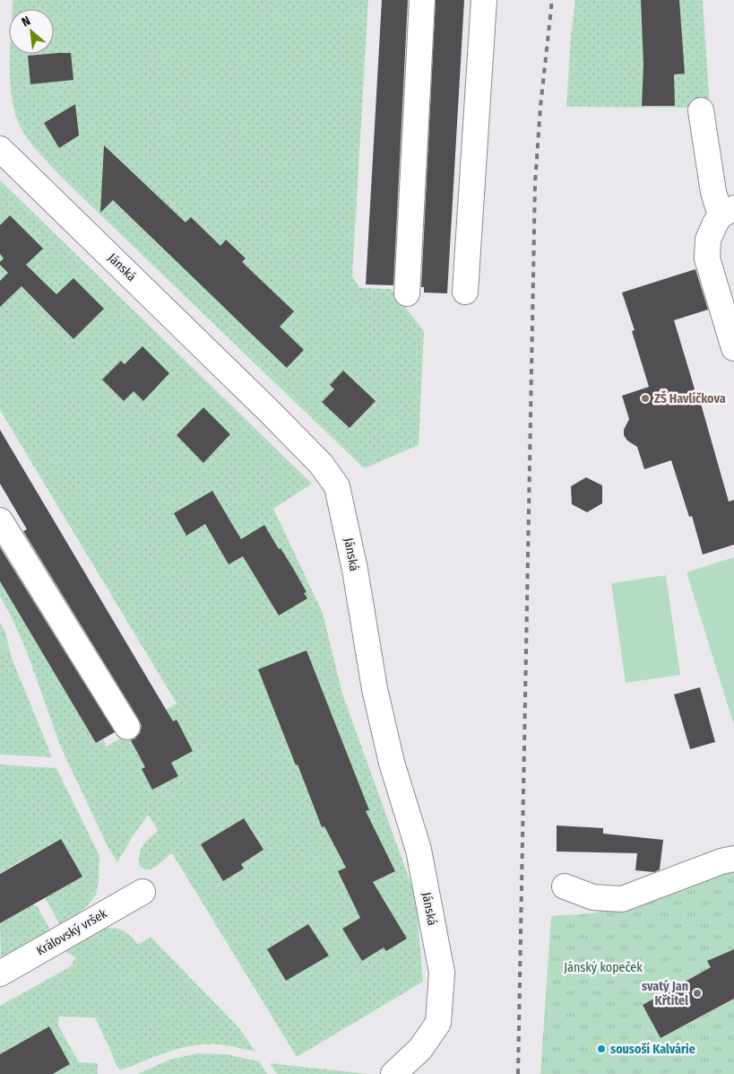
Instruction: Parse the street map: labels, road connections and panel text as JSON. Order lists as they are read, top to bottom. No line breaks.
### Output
{"streets":{"street":["Jánská","Královský vršek"]},"parks":["Jánský kopeček"],"places":["ZŠ Havlíčkova","svatý Jan Křtitel","sousoší Kalvárie"],"north":"top left"}
